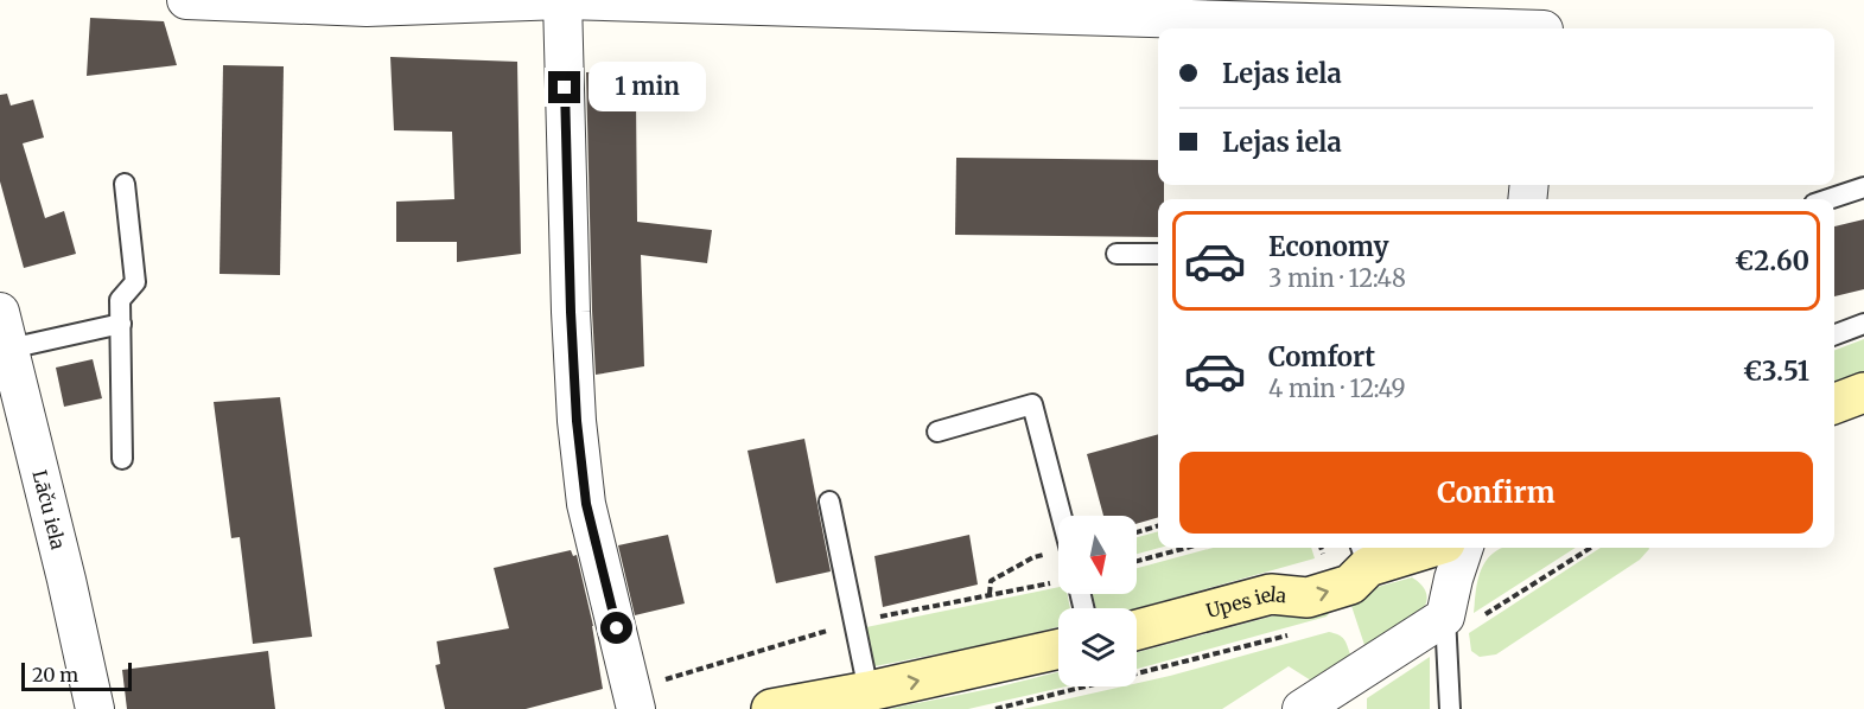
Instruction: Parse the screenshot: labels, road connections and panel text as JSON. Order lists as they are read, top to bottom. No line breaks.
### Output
{"streets":{"street":["Lāču iela","Upes iela"]},"scale_bar":"20 m","north":"bottom","page":{"banner":["Lejas iela","Lejas iela"],"bubble":"1 min","list":[{"name":"Economy","note":"3 min · 12:48","value":"€2.60"},{"name":"Comfort","note":"4 min · 12:49","value":"€3.51"}],"buttons":"Confirm","scale":"20 m"}}
